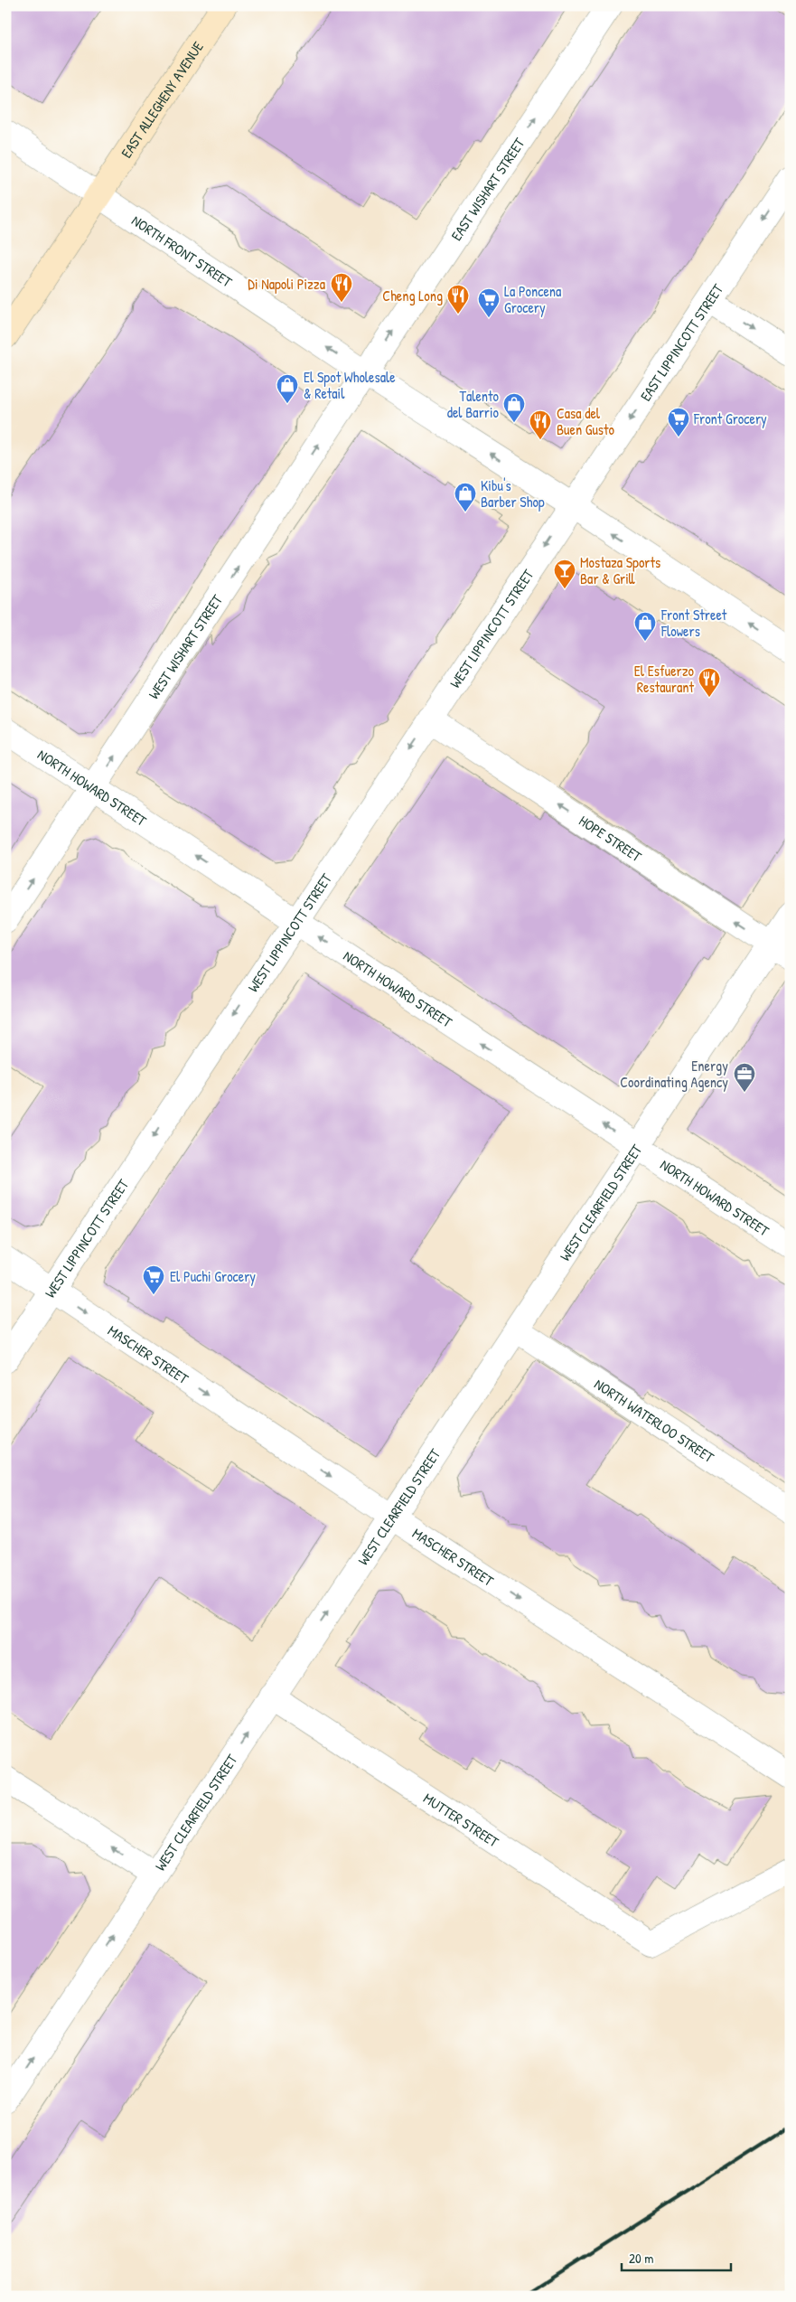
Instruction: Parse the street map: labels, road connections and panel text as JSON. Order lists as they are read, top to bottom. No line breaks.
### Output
{"streets":{"main road":["EAST ALLEGHENY AVENUE"],"street":["EAST WISHART STREET","NORTH FRONT STREET","EAST LIPPINCOTT STREET","WEST LIPPINCOTT STREET","WEST WISHART STREET","NORTH HOWARD STREET","HOPE STREET","WEST CLEARFIELD STREET","MASCHER STREET","NORTH WATERLOO STREET","MUTTER STREET"]},"crossings":[["EAST ALLEGHENY AVENUE","NORTH FRONT STREET"],["EAST WISHART STREET","NORTH FRONT STREET"],["EAST WISHART STREET","WEST WISHART STREET"],["NORTH FRONT STREET","EAST LIPPINCOTT STREET"],["NORTH FRONT STREET","WEST LIPPINCOTT STREET"],["NORTH FRONT STREET","WEST WISHART STREET"],["EAST LIPPINCOTT STREET","WEST LIPPINCOTT STREET"],["WEST LIPPINCOTT STREET","NORTH HOWARD STREET"],["WEST LIPPINCOTT STREET","HOPE STREET"],["WEST LIPPINCOTT STREET","MASCHER STREET"],["WEST WISHART STREET","NORTH HOWARD STREET"],["NORTH HOWARD STREET","WEST CLEARFIELD STREET"],["HOPE STREET","WEST CLEARFIELD STREET"],["WEST CLEARFIELD STREET","MASCHER STREET"],["WEST CLEARFIELD STREET","NORTH WATERLOO STREET"],["WEST CLEARFIELD STREET","MUTTER STREET"]],"one_way":["EAST WISHART STREET","NORTH FRONT STREET","EAST LIPPINCOTT STREET","WEST LIPPINCOTT STREET","WEST WISHART STREET","NORTH HOWARD STREET","HOPE STREET","WEST CLEARFIELD STREET","MASCHER STREET"],"places":{"restaurant":["Di Napoli Pizza","Cheng Long","Casa del Buen Gusto","El Esfuerzo Restaurant"],"supermarket":["La Poncena Grocery","Front Grocery","El Puchi Grocery"],"shop":["El Spot Wholesale & Retail","Talento del Barrio","Kibu's Barber Shop","Front Street Flowers"],"bar":["Mostaza Sports Bar & Grill"],"office":["Energy Coordinating Agency"]},"scale_bar":"20 m"}
